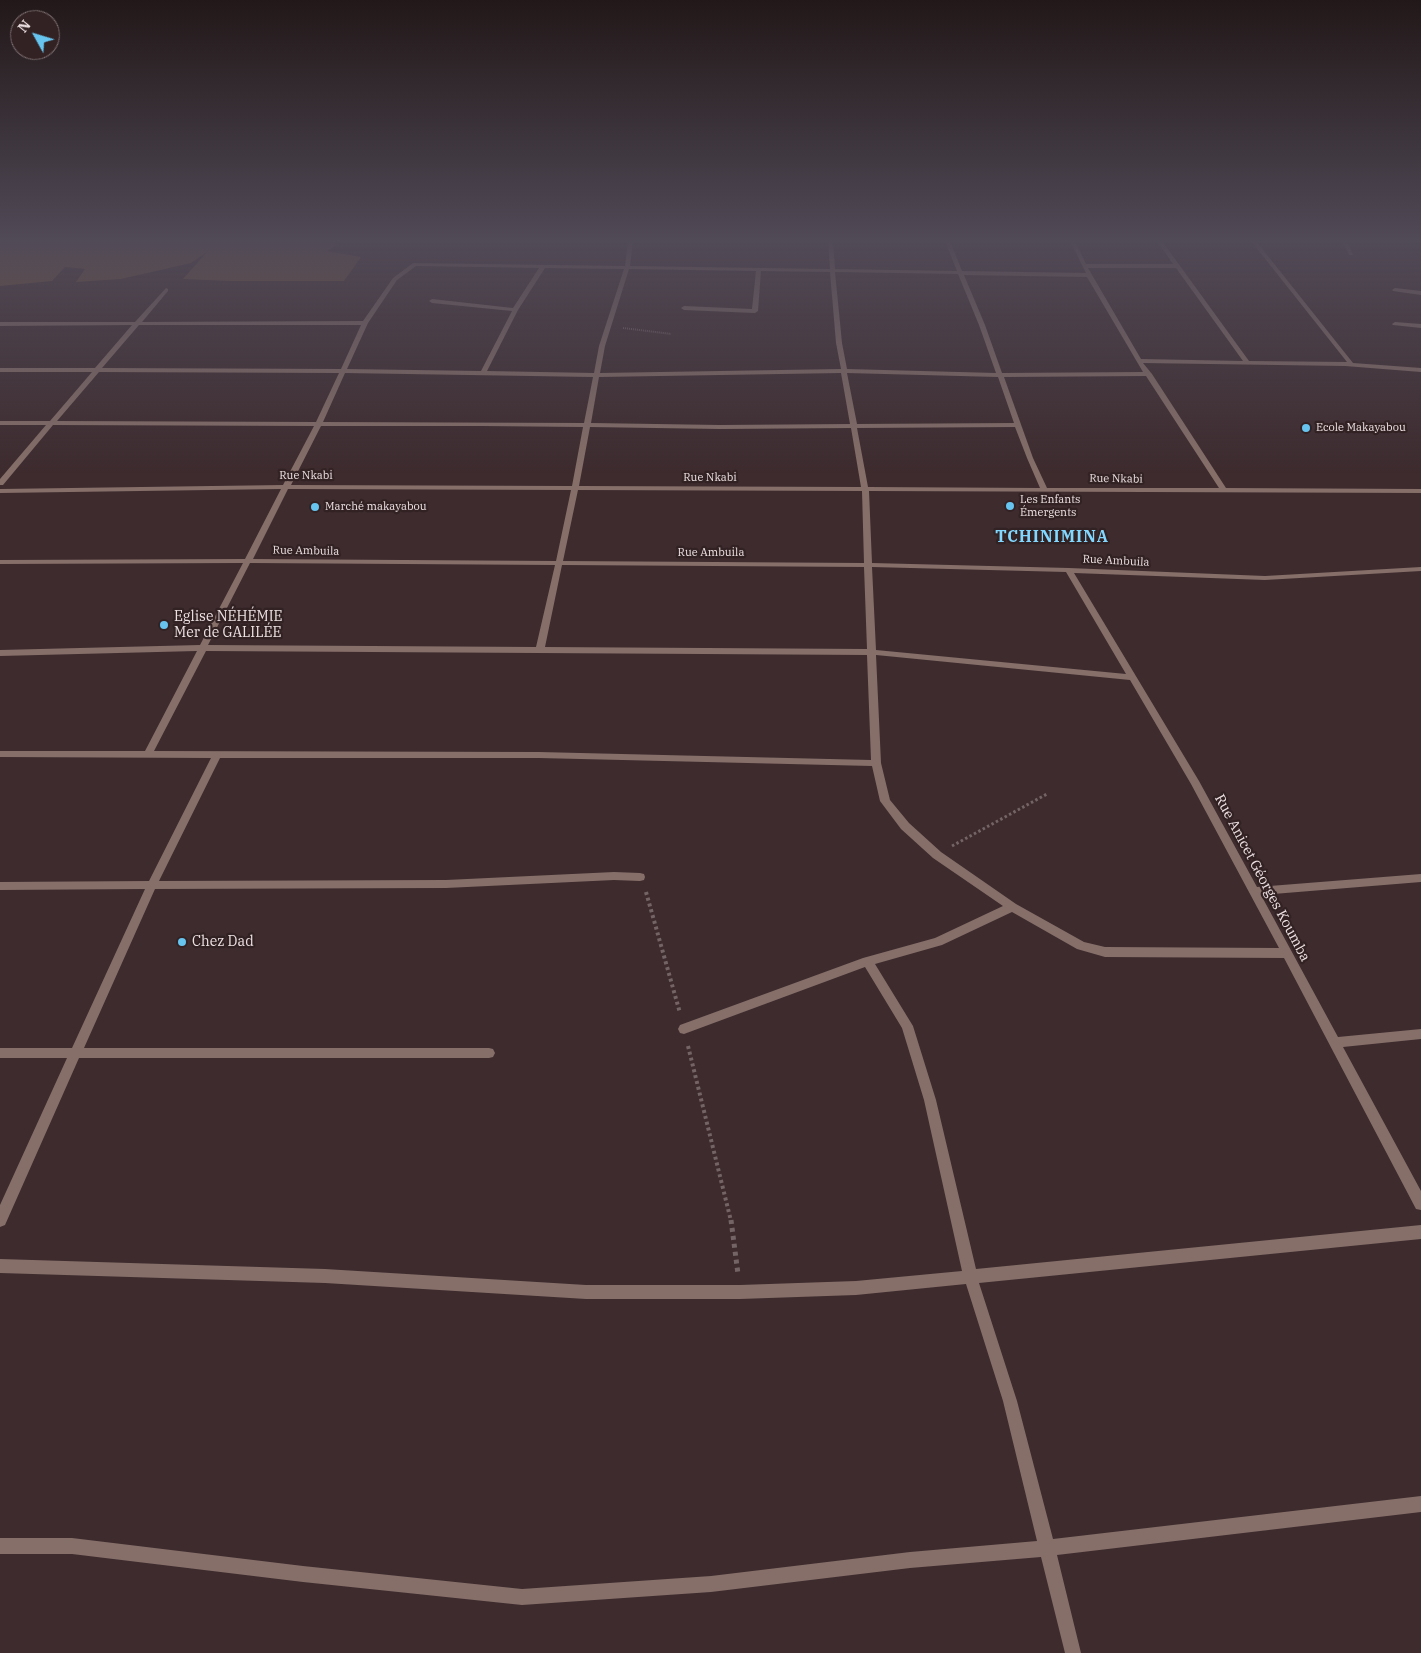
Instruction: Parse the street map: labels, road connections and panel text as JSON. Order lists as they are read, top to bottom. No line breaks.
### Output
{"streets":{"street":["Rue Nkabi","Rue Ambuila","Rue Anicet Géorges Koumba"]},"crossings":[["Rue Ambuila","Rue Anicet Géorges Koumba"]],"districts":["TCHINIMINA"],"places":["Ecole Makayabou","Les Enfants Émergents","Marché makayabou","Eglise NÉHÉMIE Mer de GALILÉE","Chez Dad"],"north":"top left"}
